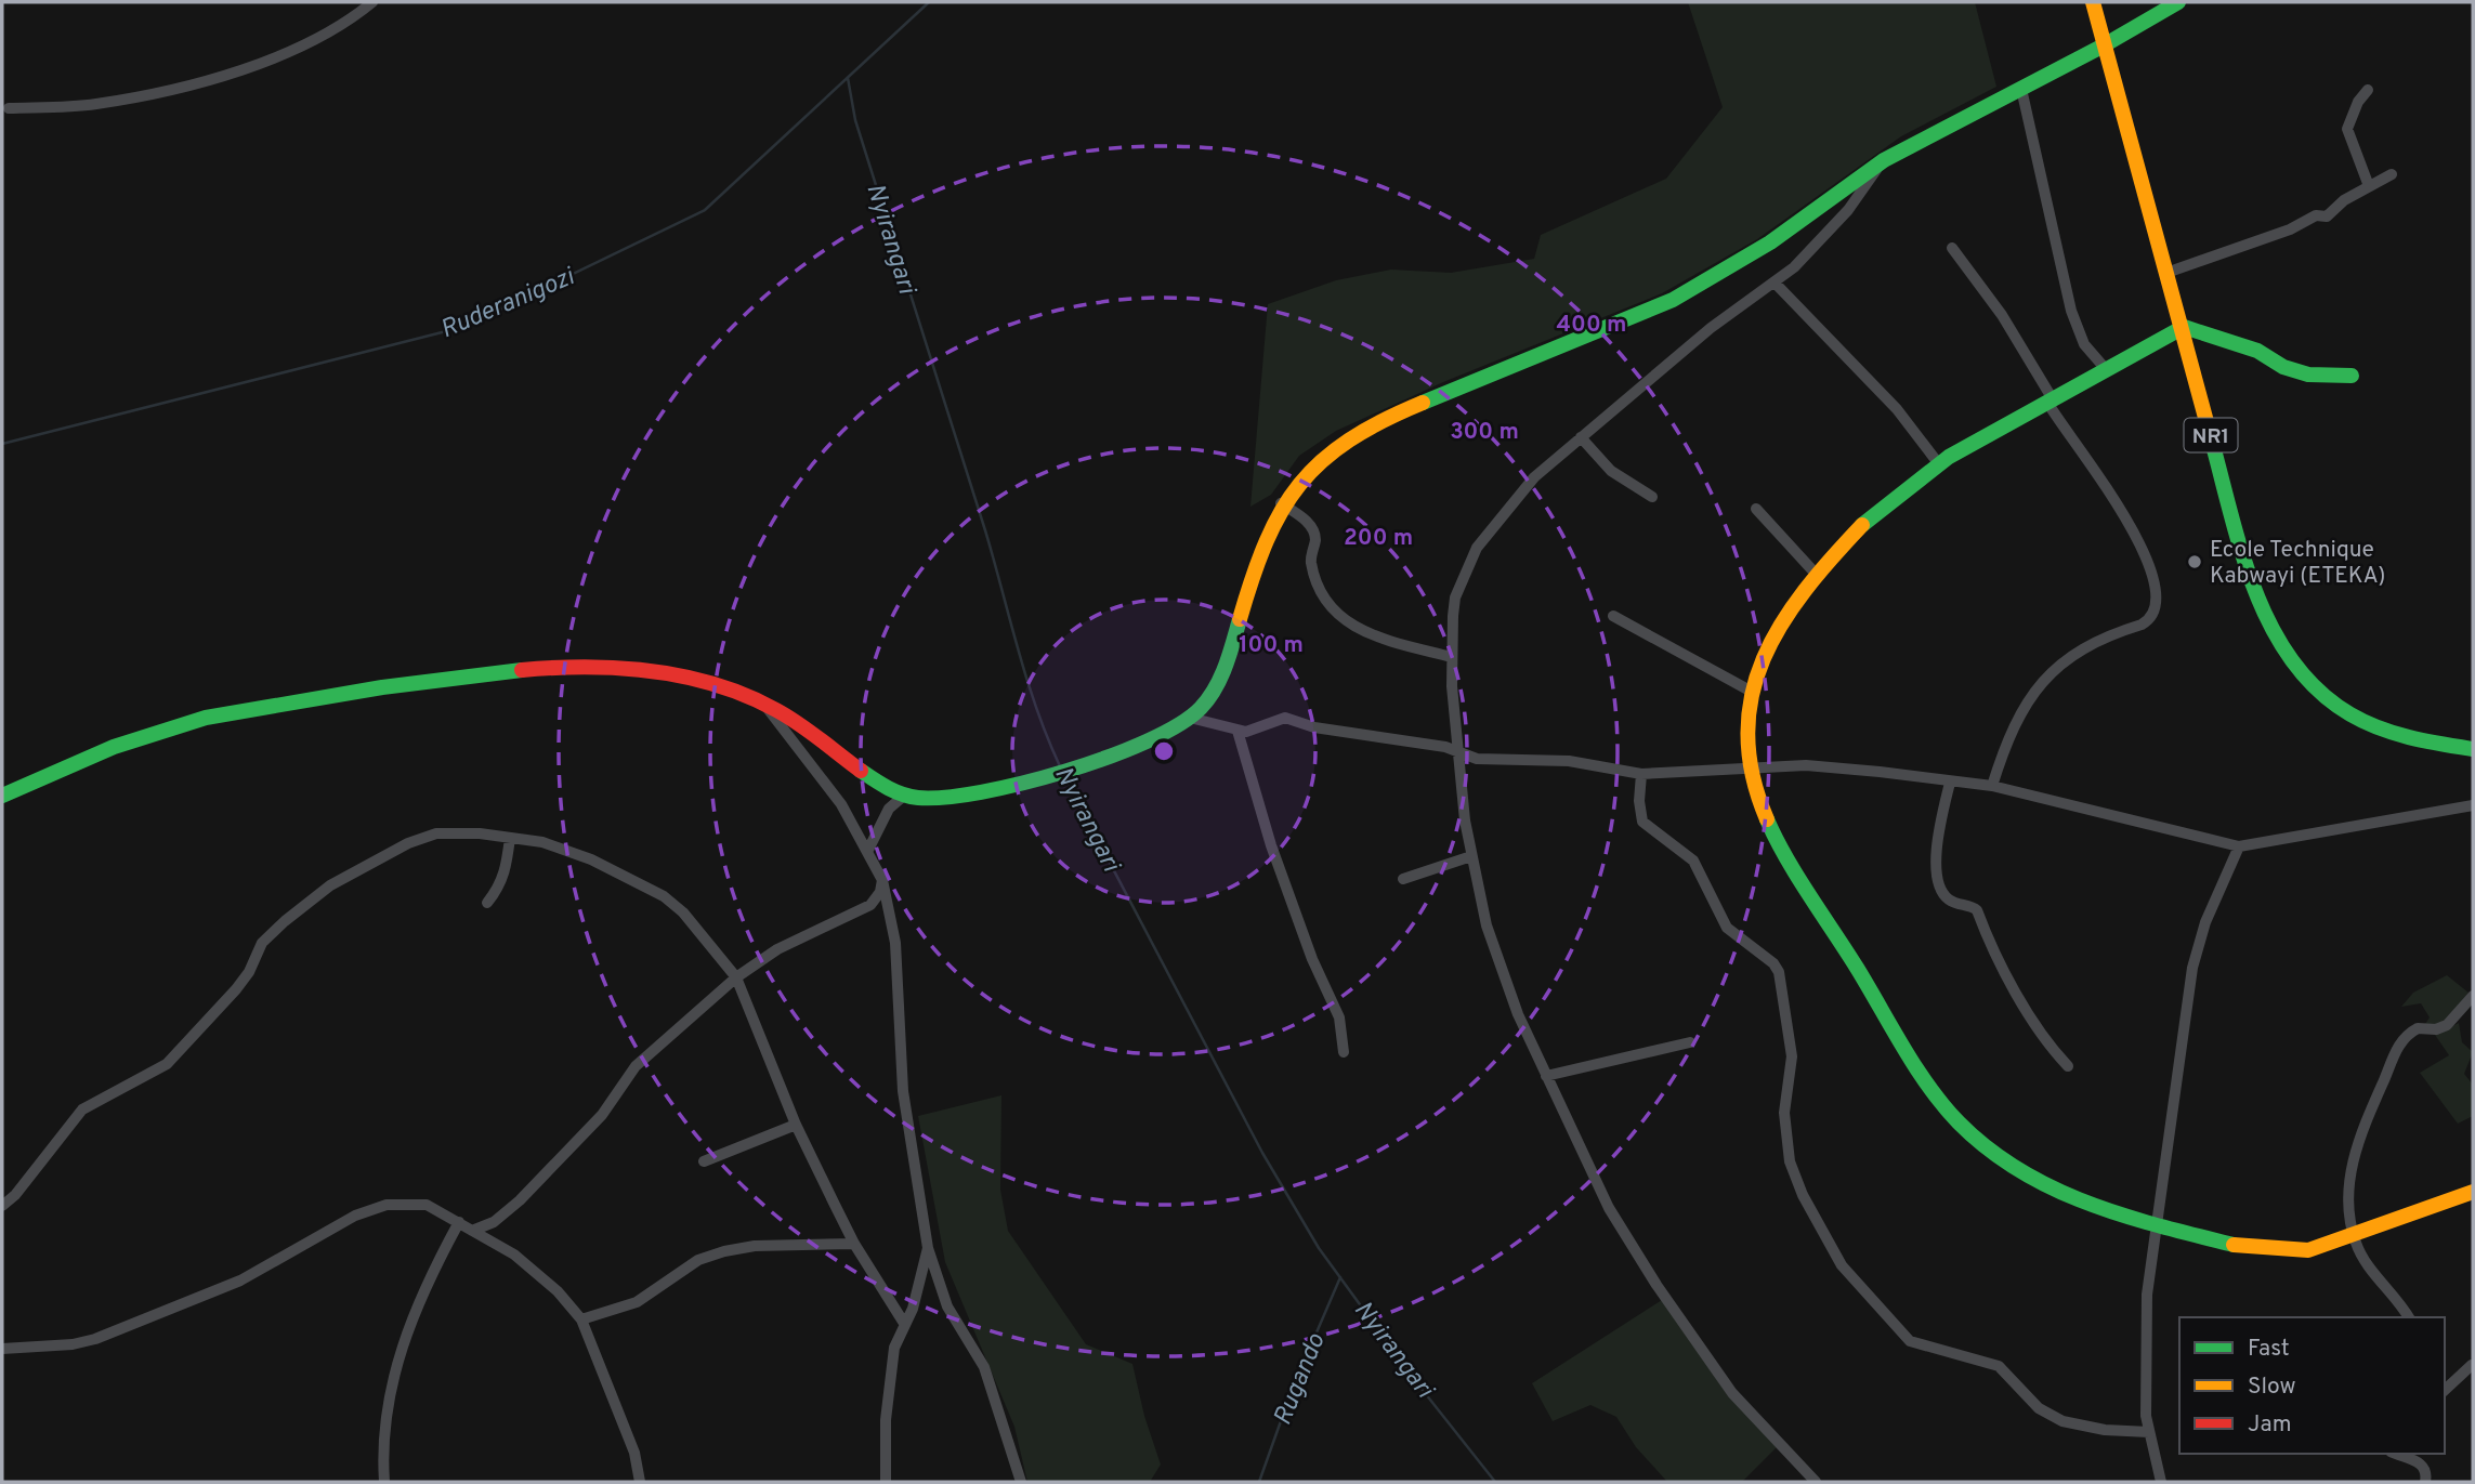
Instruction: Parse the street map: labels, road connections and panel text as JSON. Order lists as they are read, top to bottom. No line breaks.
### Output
{"streets":{"main road":["NR1"]},"water":["Nyirangari","Ruderanigozi","Rugando"],"places":["Ecole Technique Kabwayi (ETEKA)"],"legend":["Fast","Slow","Jam"],"rings":["400 m","300 m","200 m","100 m"]}
